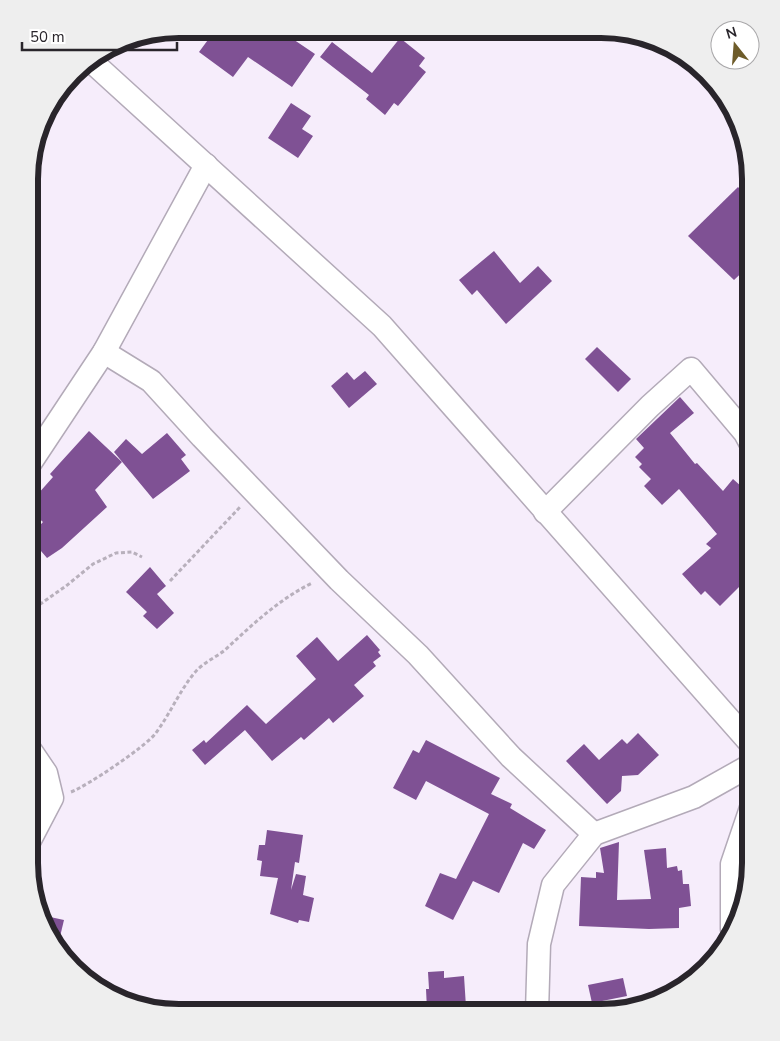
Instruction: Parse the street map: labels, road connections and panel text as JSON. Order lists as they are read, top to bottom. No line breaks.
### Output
{"scale_bar":"50 m","north":"top"}
